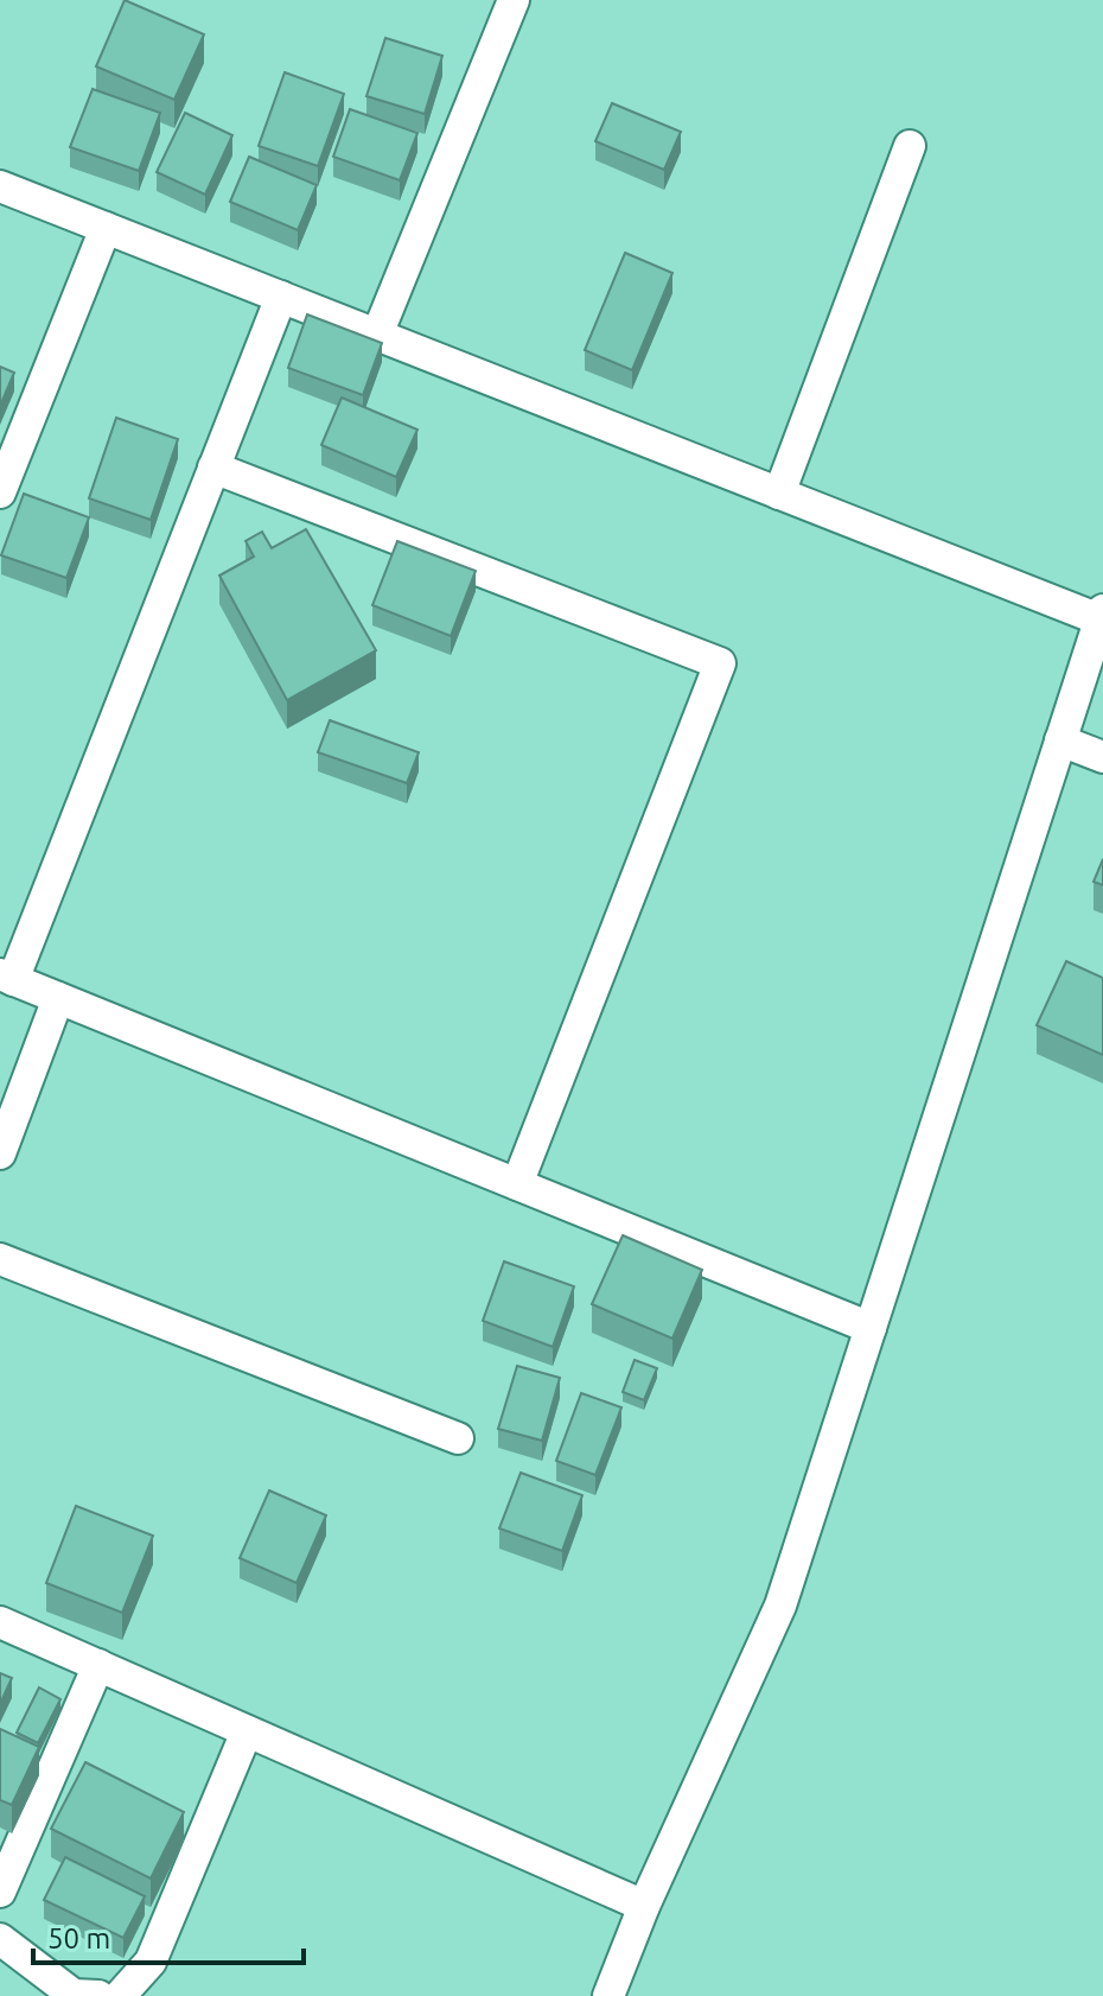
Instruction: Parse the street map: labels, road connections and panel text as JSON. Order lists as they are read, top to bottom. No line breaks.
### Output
{"scale_bar":"50 m"}
